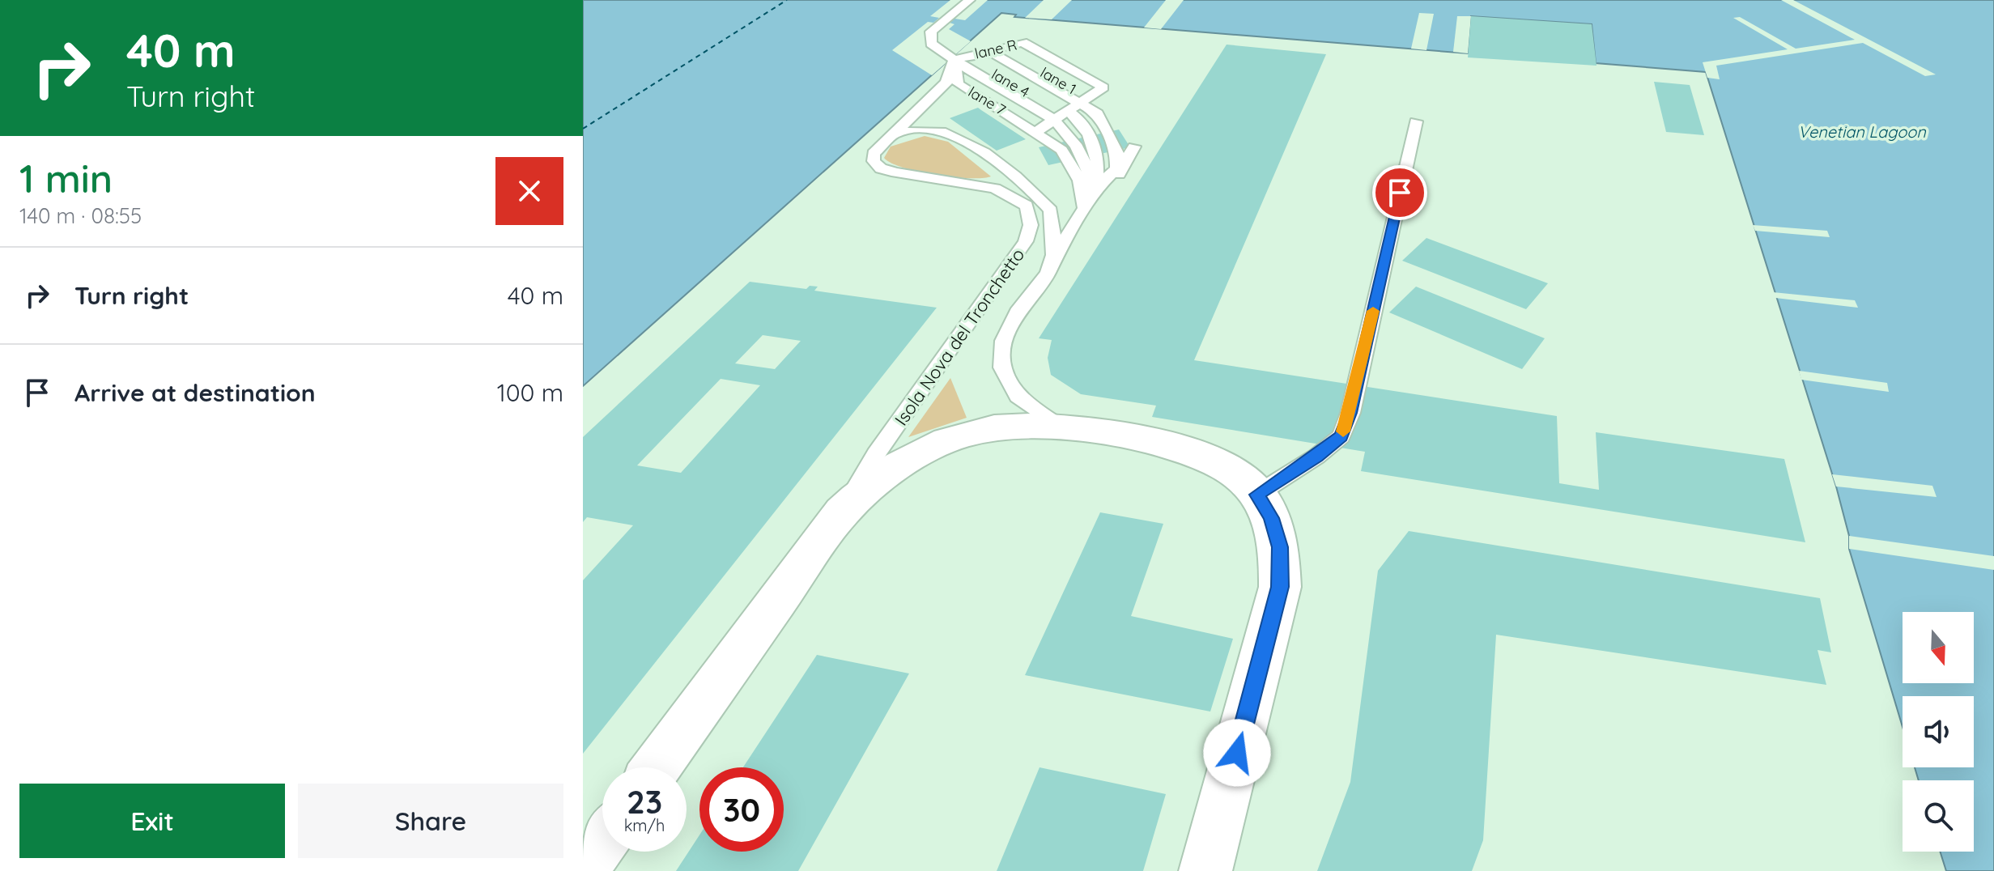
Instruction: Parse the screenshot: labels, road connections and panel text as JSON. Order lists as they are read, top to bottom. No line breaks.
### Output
{"streets":{"street":["Isola Nova del Tronchetto"],"lane":["lane R","lane 4"]},"crossings":[["lane R","lane 4"]],"water":["Venetian Lagoon"],"north":"bottom","page":{"turn":["40 m","Turn right"],"heading":["1 min","140 m · 08:55"],"list":[{"name":"Turn right","value":"40 m"},{"name":"Arrive at destination","value":"100 m"}],"speed":"23 km/h","limit":"30","buttons":["Exit","Share"]}}
